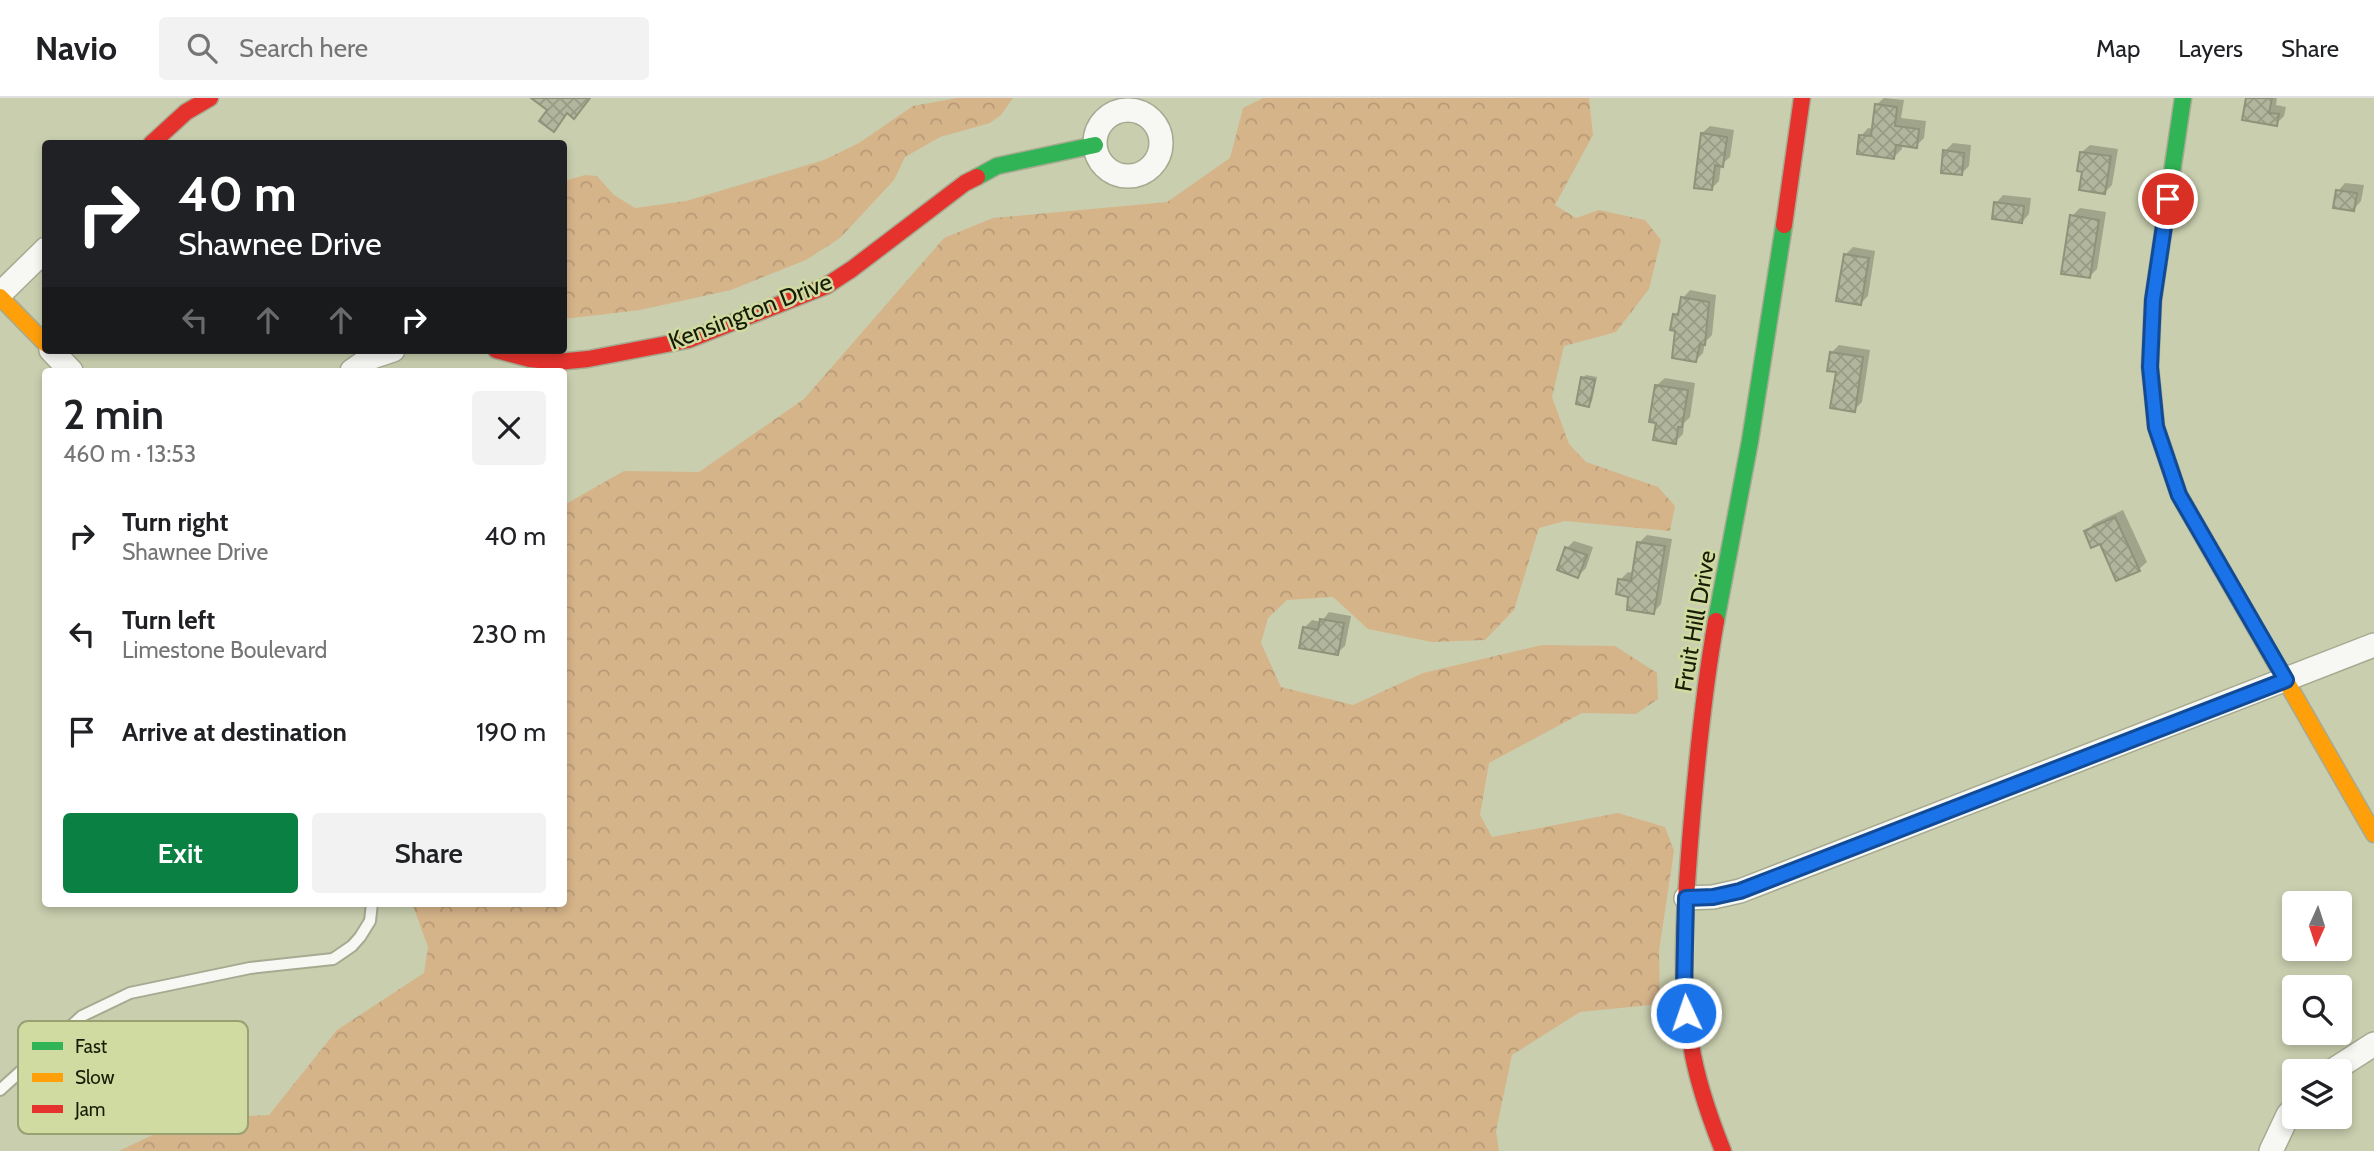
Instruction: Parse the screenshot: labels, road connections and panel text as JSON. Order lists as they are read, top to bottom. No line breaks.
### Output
{"streets":{"street":["Kensington Drive","Fruit Hill Drive"]},"legend":["Fast","Slow","Jam"],"north":"bottom","page":{"header":"Navio","search":"Search here","nav":["Map","Layers","Share"],"turn":["40 m","Shawnee Drive"],"heading":["2 min","460 m · 13:53"],"list":[{"name":"Turn right","note":"Shawnee Drive","value":"40 m"},{"name":"Turn left","note":"Limestone Boulevard","value":"230 m"},{"name":"Arrive at destination","value":"190 m"}],"buttons":["Exit","Share"]}}
